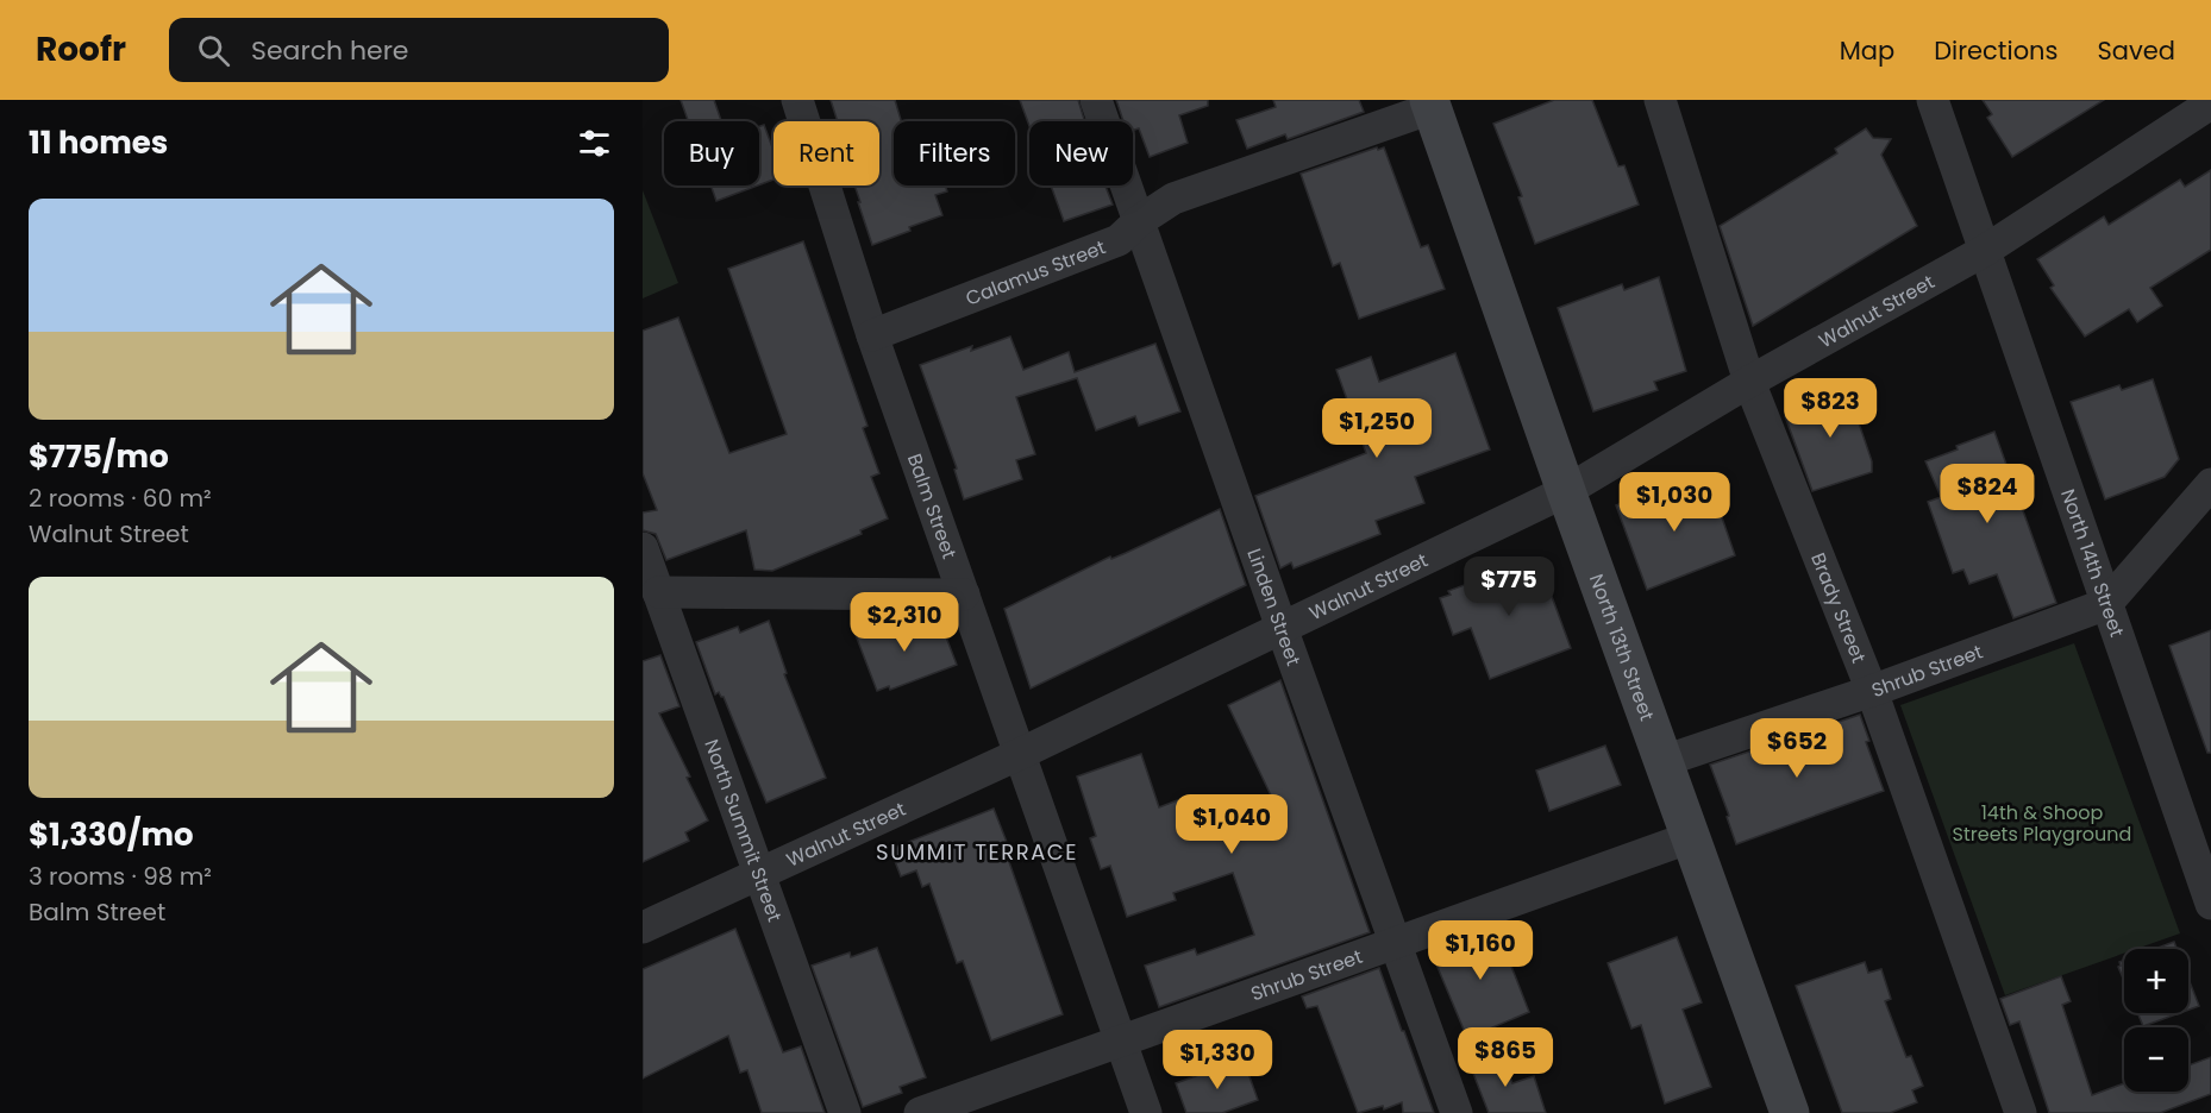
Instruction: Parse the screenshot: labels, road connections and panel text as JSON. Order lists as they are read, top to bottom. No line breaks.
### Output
{"streets":{"main road":["North 13th Street"],"street":["Calamus Street","Walnut Street","Balm Street","North 14th Street","Linden Street","Brady Street","Shrub Street","North Summit Street"]},"crossings":[["Calamus Street","Balm Street"],["Calamus Street","Linden Street"],["Calamus Street","North 13th Street"],["Walnut Street","Balm Street"],["Walnut Street","North 14th Street"],["Walnut Street","Linden Street"],["Walnut Street","Brady Street"],["Walnut Street","North 13th Street"],["Walnut Street","North Summit Street"],["Balm Street","Shrub Street"],["North 14th Street","Shrub Street"],["Linden Street","Shrub Street"],["Brady Street","Shrub Street"],["North 13th Street","Shrub Street"]],"districts":["SUMMIT TERRACE"],"parks":["14th & Shoop Streets Playground"],"page":{"header":"Roofr","search":"Search here","nav":["Map","Directions","Saved"],"heading":"11 homes","chip":["Buy","Rent","Filters","New"],"list":[{"name":"$775/mo","note":"2 rooms · 60 m² · Walnut Street"},{"name":"$1,330/mo","note":"3 rooms · 98 m² · Balm Street"}],"price":["$823","$1,250","$824","$1,030","$775","$2,310","$652","$1,040","$1,160","$865","$1,330"],"map_buttons":["+","−"]}}
